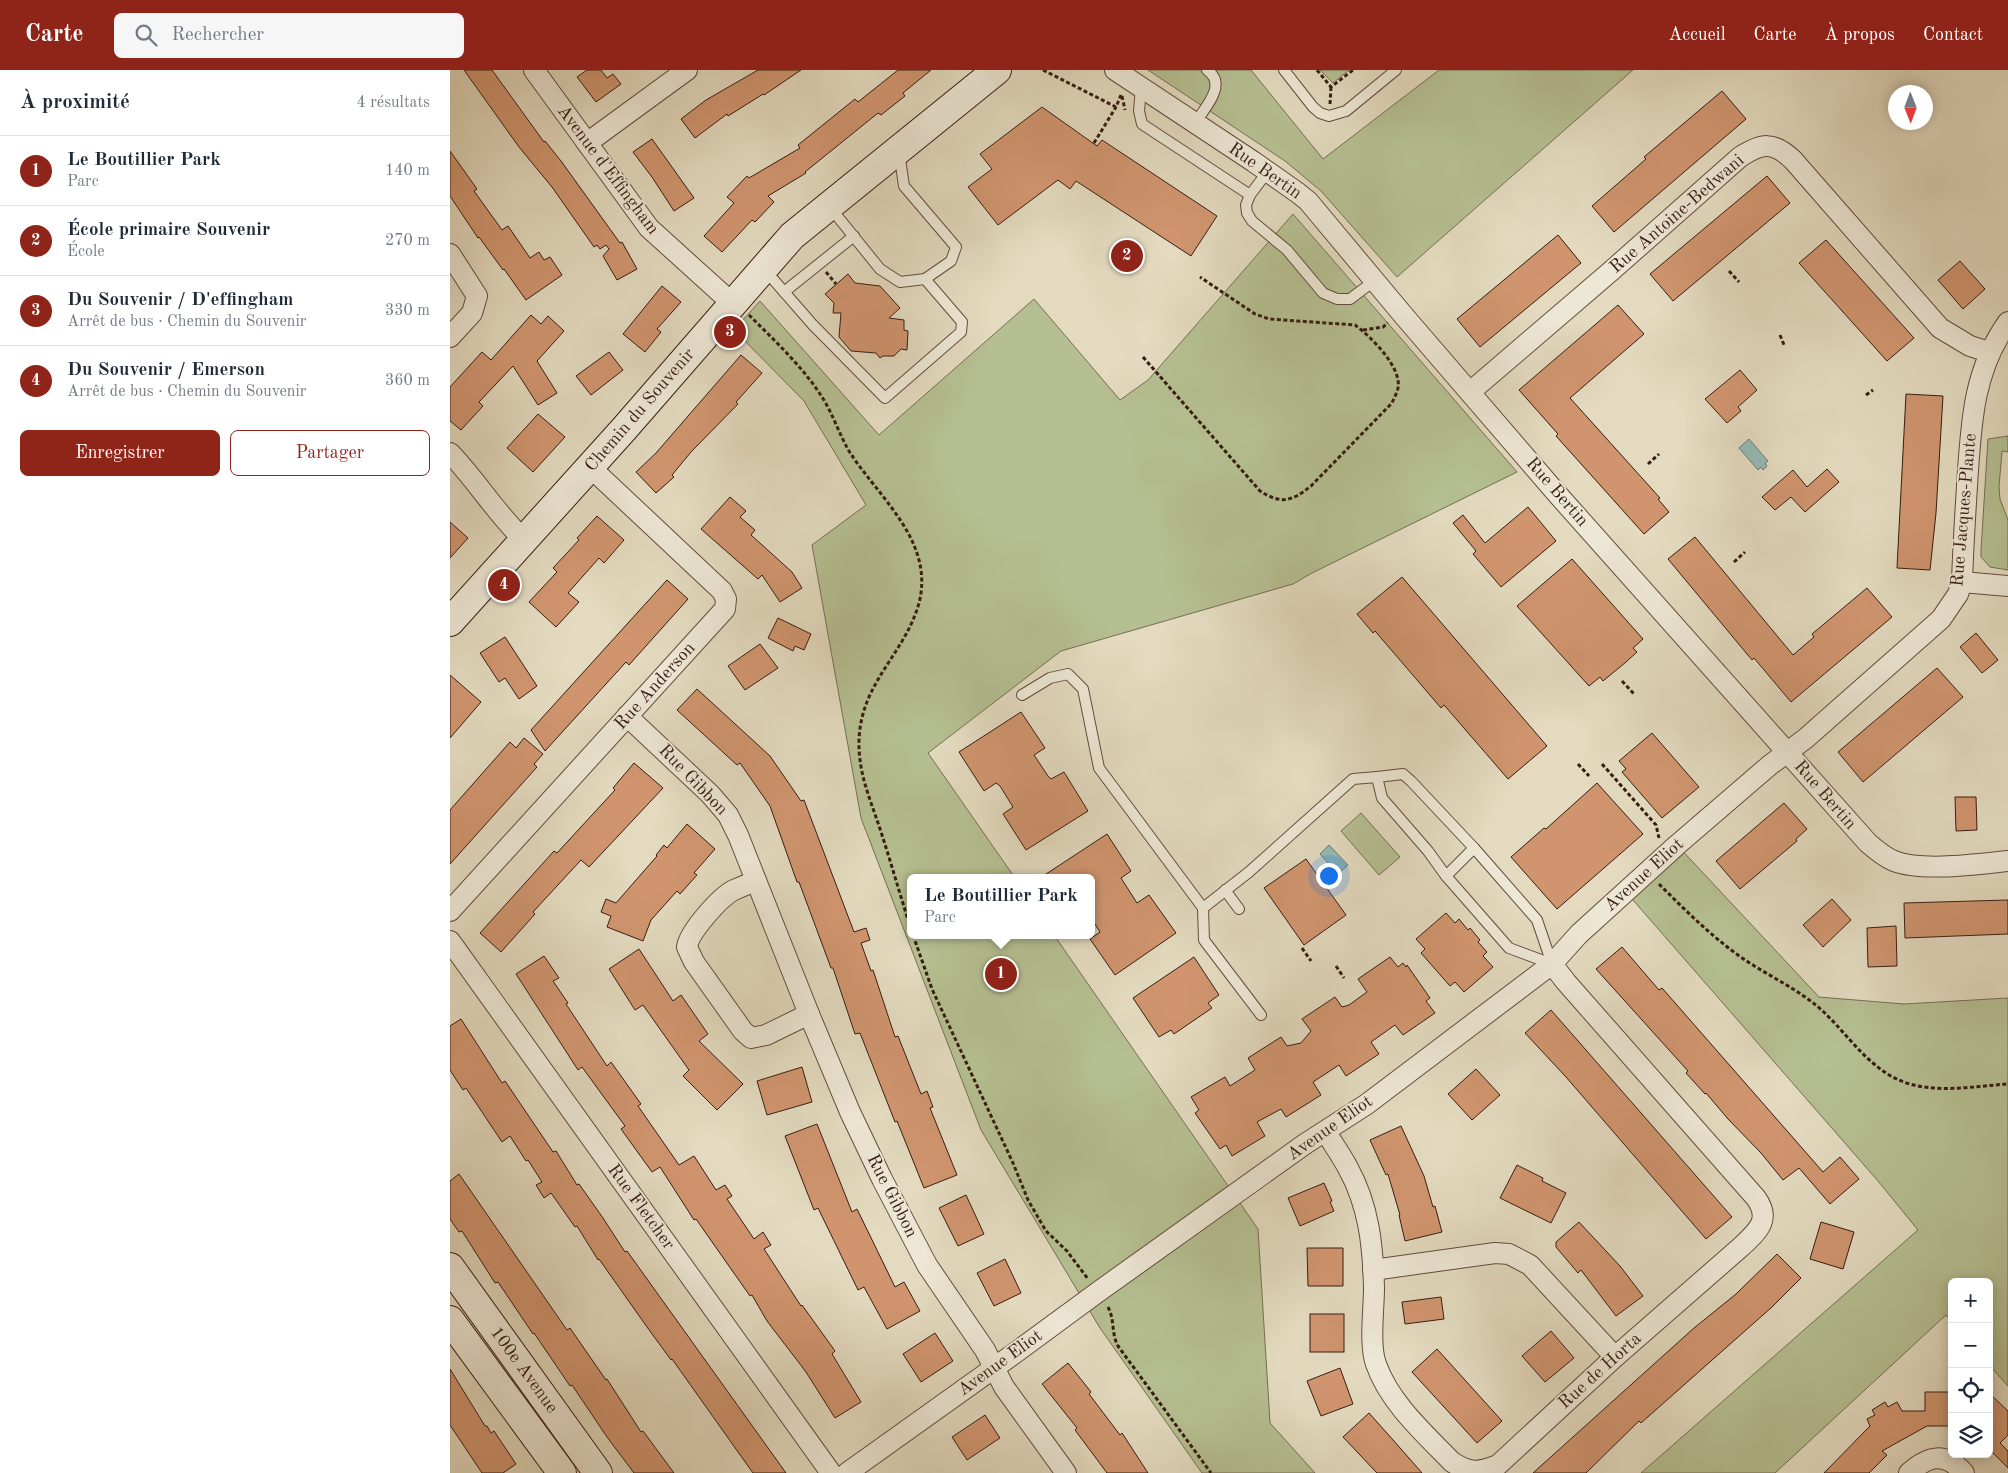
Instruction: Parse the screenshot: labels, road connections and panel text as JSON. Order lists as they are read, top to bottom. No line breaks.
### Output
{"streets":{"street":["Avenue d'Effingham","Rue Bertin","Rue Antoine-Bedwani","Chemin du Souvenir","Rue Jacques-Plante","Rue Anderson","Rue Gibbon","Avenue Eliot","Rue Fletcher","100e Avenue","Rue de Horta"]},"crossings":[["Avenue d'Effingham","Chemin du Souvenir"],["Rue Bertin","Rue Antoine-Bedwani"],["Rue Bertin","Rue Jacques-Plante"],["Rue Bertin","Avenue Eliot"],["Rue Antoine-Bedwani","Rue Jacques-Plante"],["Chemin du Souvenir","Rue Anderson"],["Rue Jacques-Plante","Avenue Eliot"],["Rue Anderson","Rue Gibbon"],["Rue Gibbon","Avenue Eliot"],["Avenue Eliot","Rue de Horta"]],"north":"bottom","page":{"header":"Carte","search":"Rechercher","nav":["Accueil","Carte","À propos","Contact"],"heading":["À proximité","4 résultats"],"list":[{"mark":"1","name":"Le Boutillier Park","note":"Parc","value":"140 m"},{"mark":"2","name":"École primaire Souvenir","note":"École","value":"270 m"},{"mark":"3","name":"Du Souvenir / D'effingham","note":"Arrêt de bus · Chemin du Souvenir","value":"330 m"},{"mark":"4","name":"Du Souvenir / Emerson","note":"Arrêt de bus · Chemin du Souvenir","value":"360 m"}],"pins":["2","3","4","1"],"buttons":["Enregistrer","Partager"],"popup":["Le Boutillier Park","Parc"],"map_buttons":["+","−"]}}
